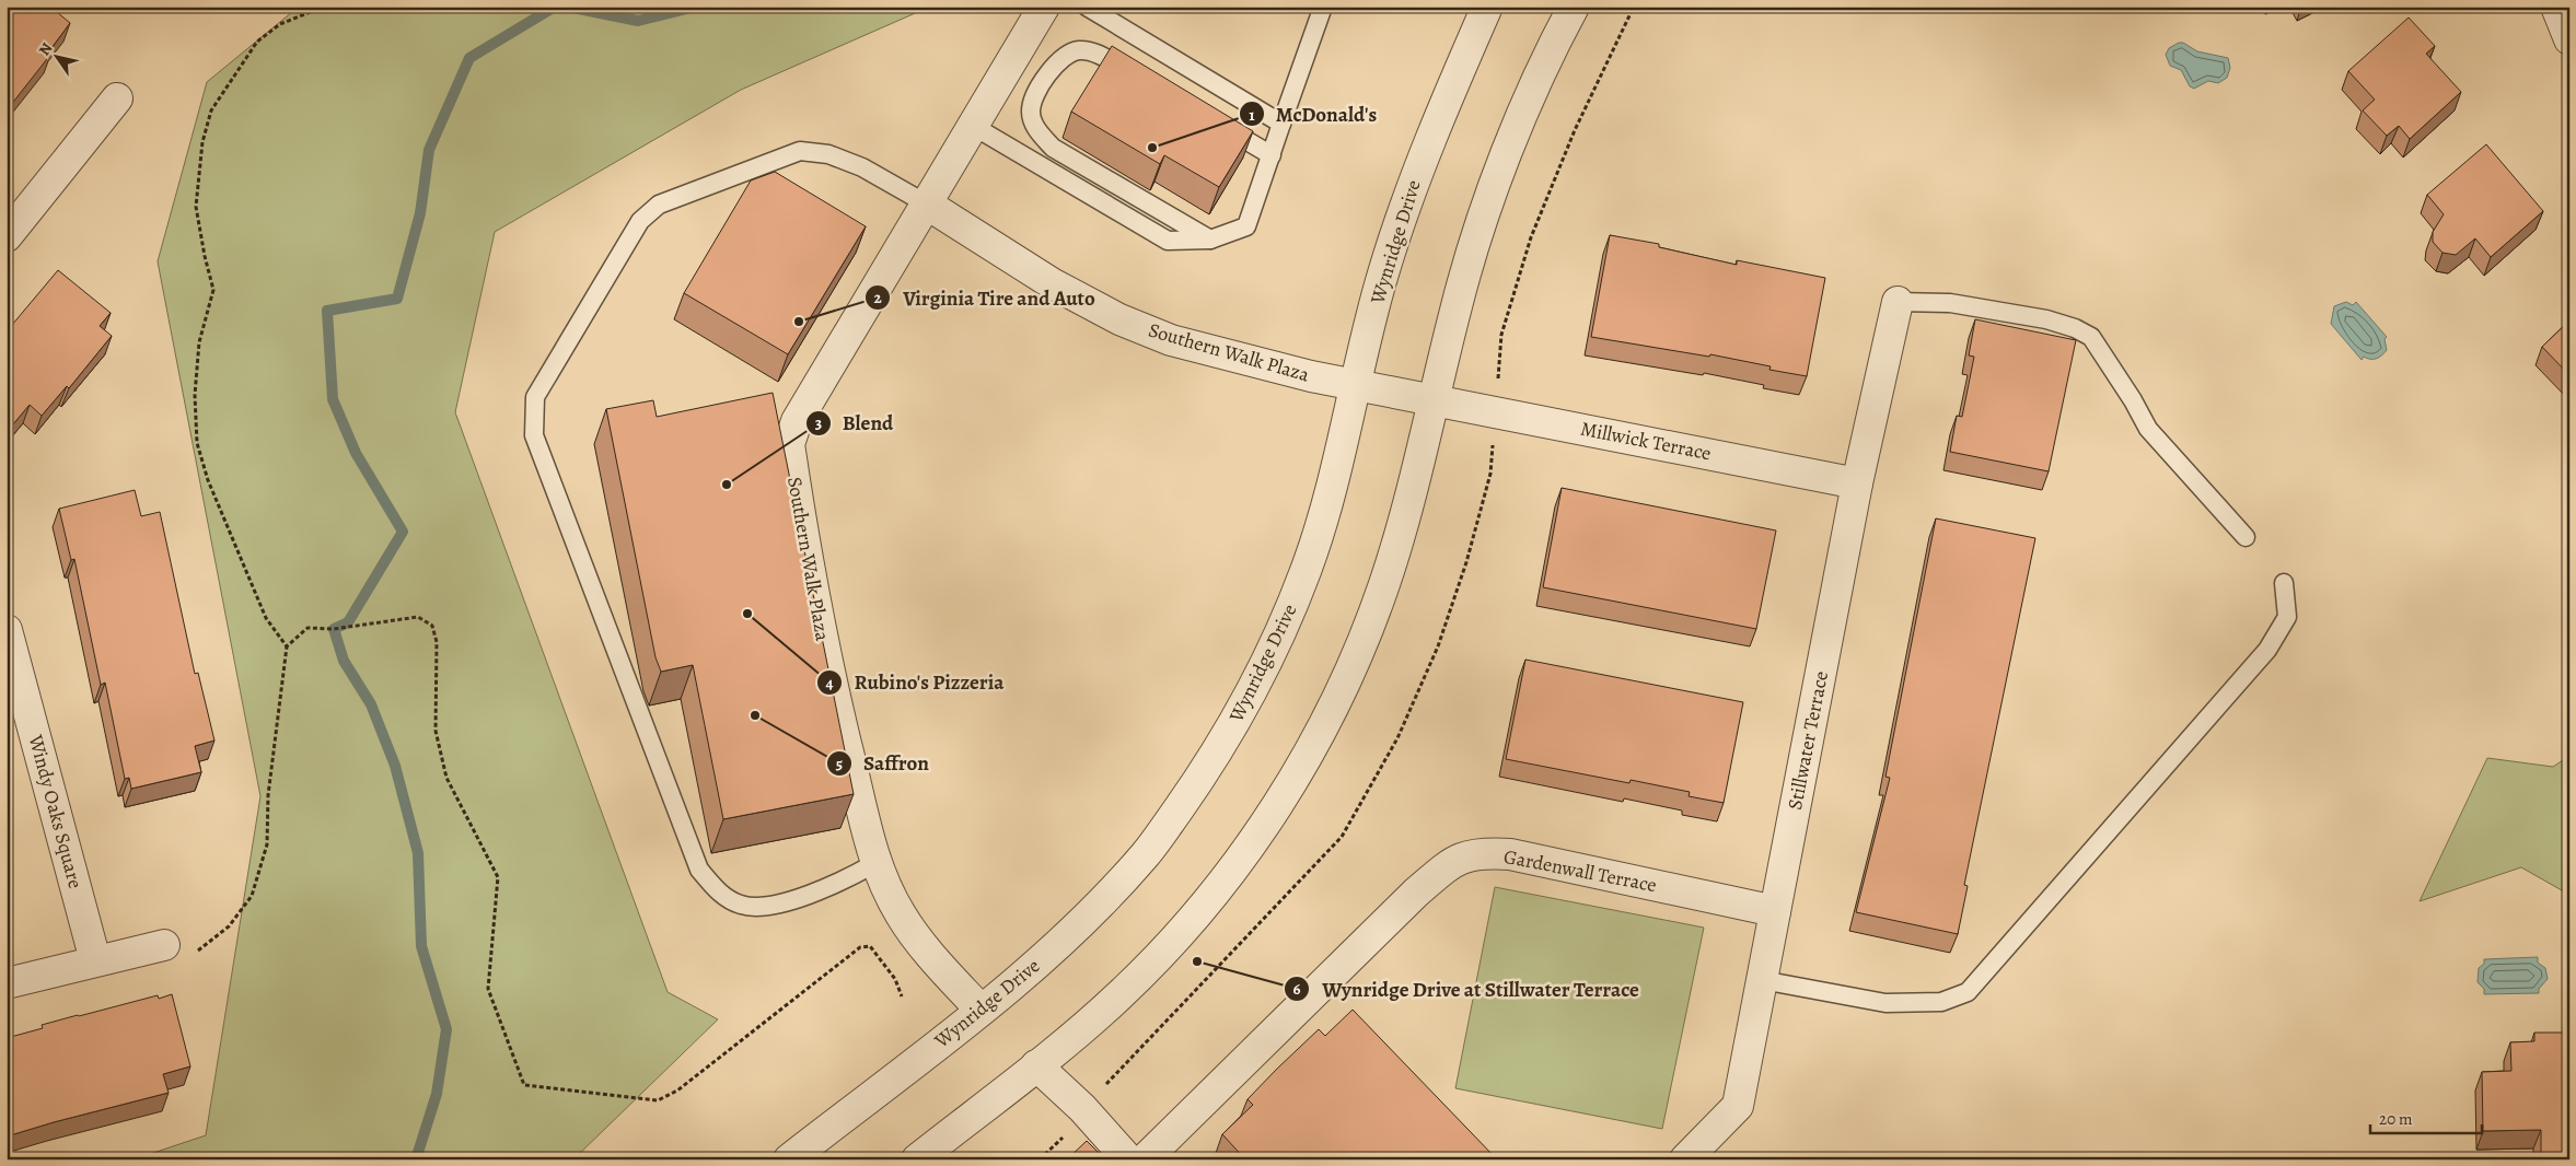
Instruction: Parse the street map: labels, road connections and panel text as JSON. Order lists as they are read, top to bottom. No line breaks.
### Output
{"streets":{"street":["Wynridge Drive","Southern Walk Plaza","Millwick Terrace","Stillwater Terrace","Windy Oaks Square","Gardenwall Terrace"]},"crossings":[["Wynridge Drive","Southern Walk Plaza"],["Southern Walk Plaza","Millwick Terrace"],["Millwick Terrace","Stillwater Terrace"],["Stillwater Terrace","Gardenwall Terrace"]],"places":["McDonald's","Virginia Tire and Auto","Blend","Rubino's Pizzeria","Saffron","Wynridge Drive at Stillwater Terrace"],"scale_bar":"20 m","north":"top left"}
